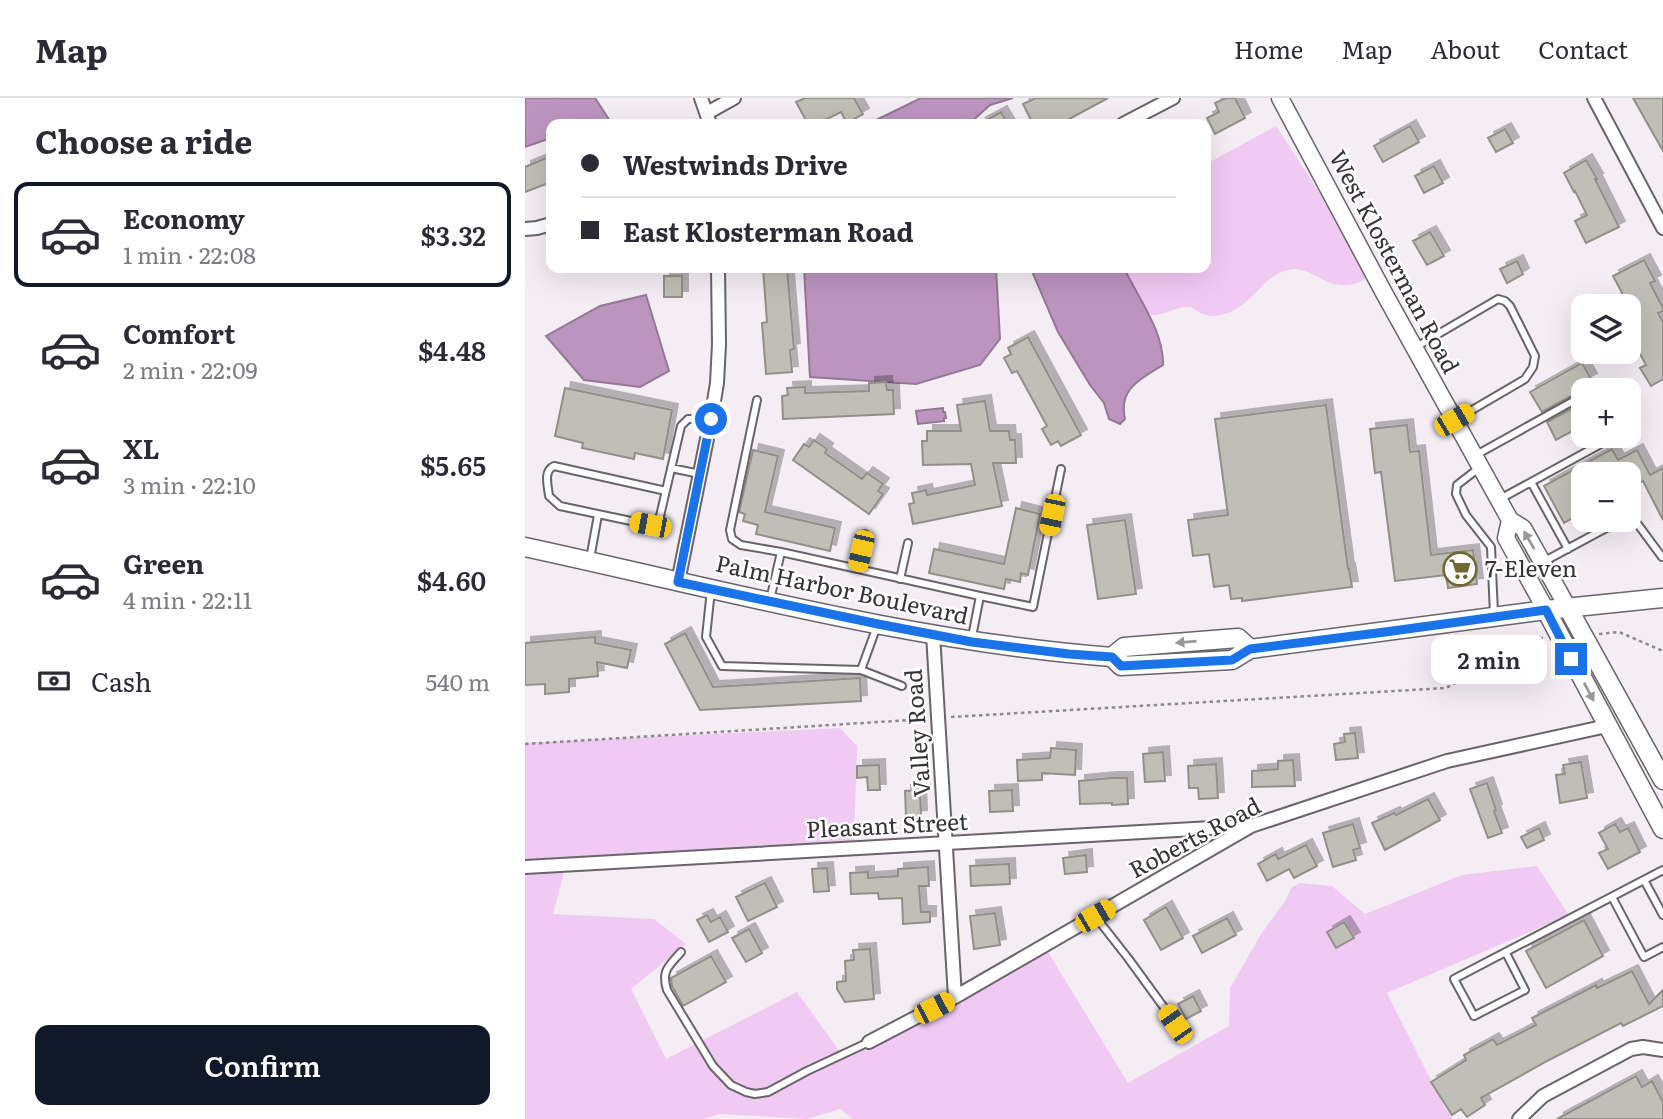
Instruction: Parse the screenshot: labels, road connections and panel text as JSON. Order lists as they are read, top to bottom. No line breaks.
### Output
{"streets":{"main road":["Palm Harbor Boulevard"],"street":["West Klosterman Road","Valley Road","Pleasant Street","Roberts Road"]},"crossings":[["West Klosterman Road","Palm Harbor Boulevard"],["Palm Harbor Boulevard","Valley Road"],["Valley Road","Pleasant Street"],["Valley Road","Roberts Road"],["Pleasant Street","Roberts Road"]],"places":{"supermarket":["7-Eleven"]},"page":{"header":"Map","nav":["Home","Map","About","Contact"],"heading":"Choose a ride","banner":["Westwinds Drive","East Klosterman Road"],"list":[{"name":"Economy","note":"1 min · 22:08","value":"$3.32"},{"name":"Comfort","note":"2 min · 22:09","value":"$4.48"},{"name":"XL","note":"3 min · 22:10","value":"$5.65"},{"name":"Green","note":"4 min · 22:11","value":"$4.60"}],"map_buttons":["+","−"],"bubble":"2 min","pay":["Cash","540 m"],"buttons":"Confirm"}}
